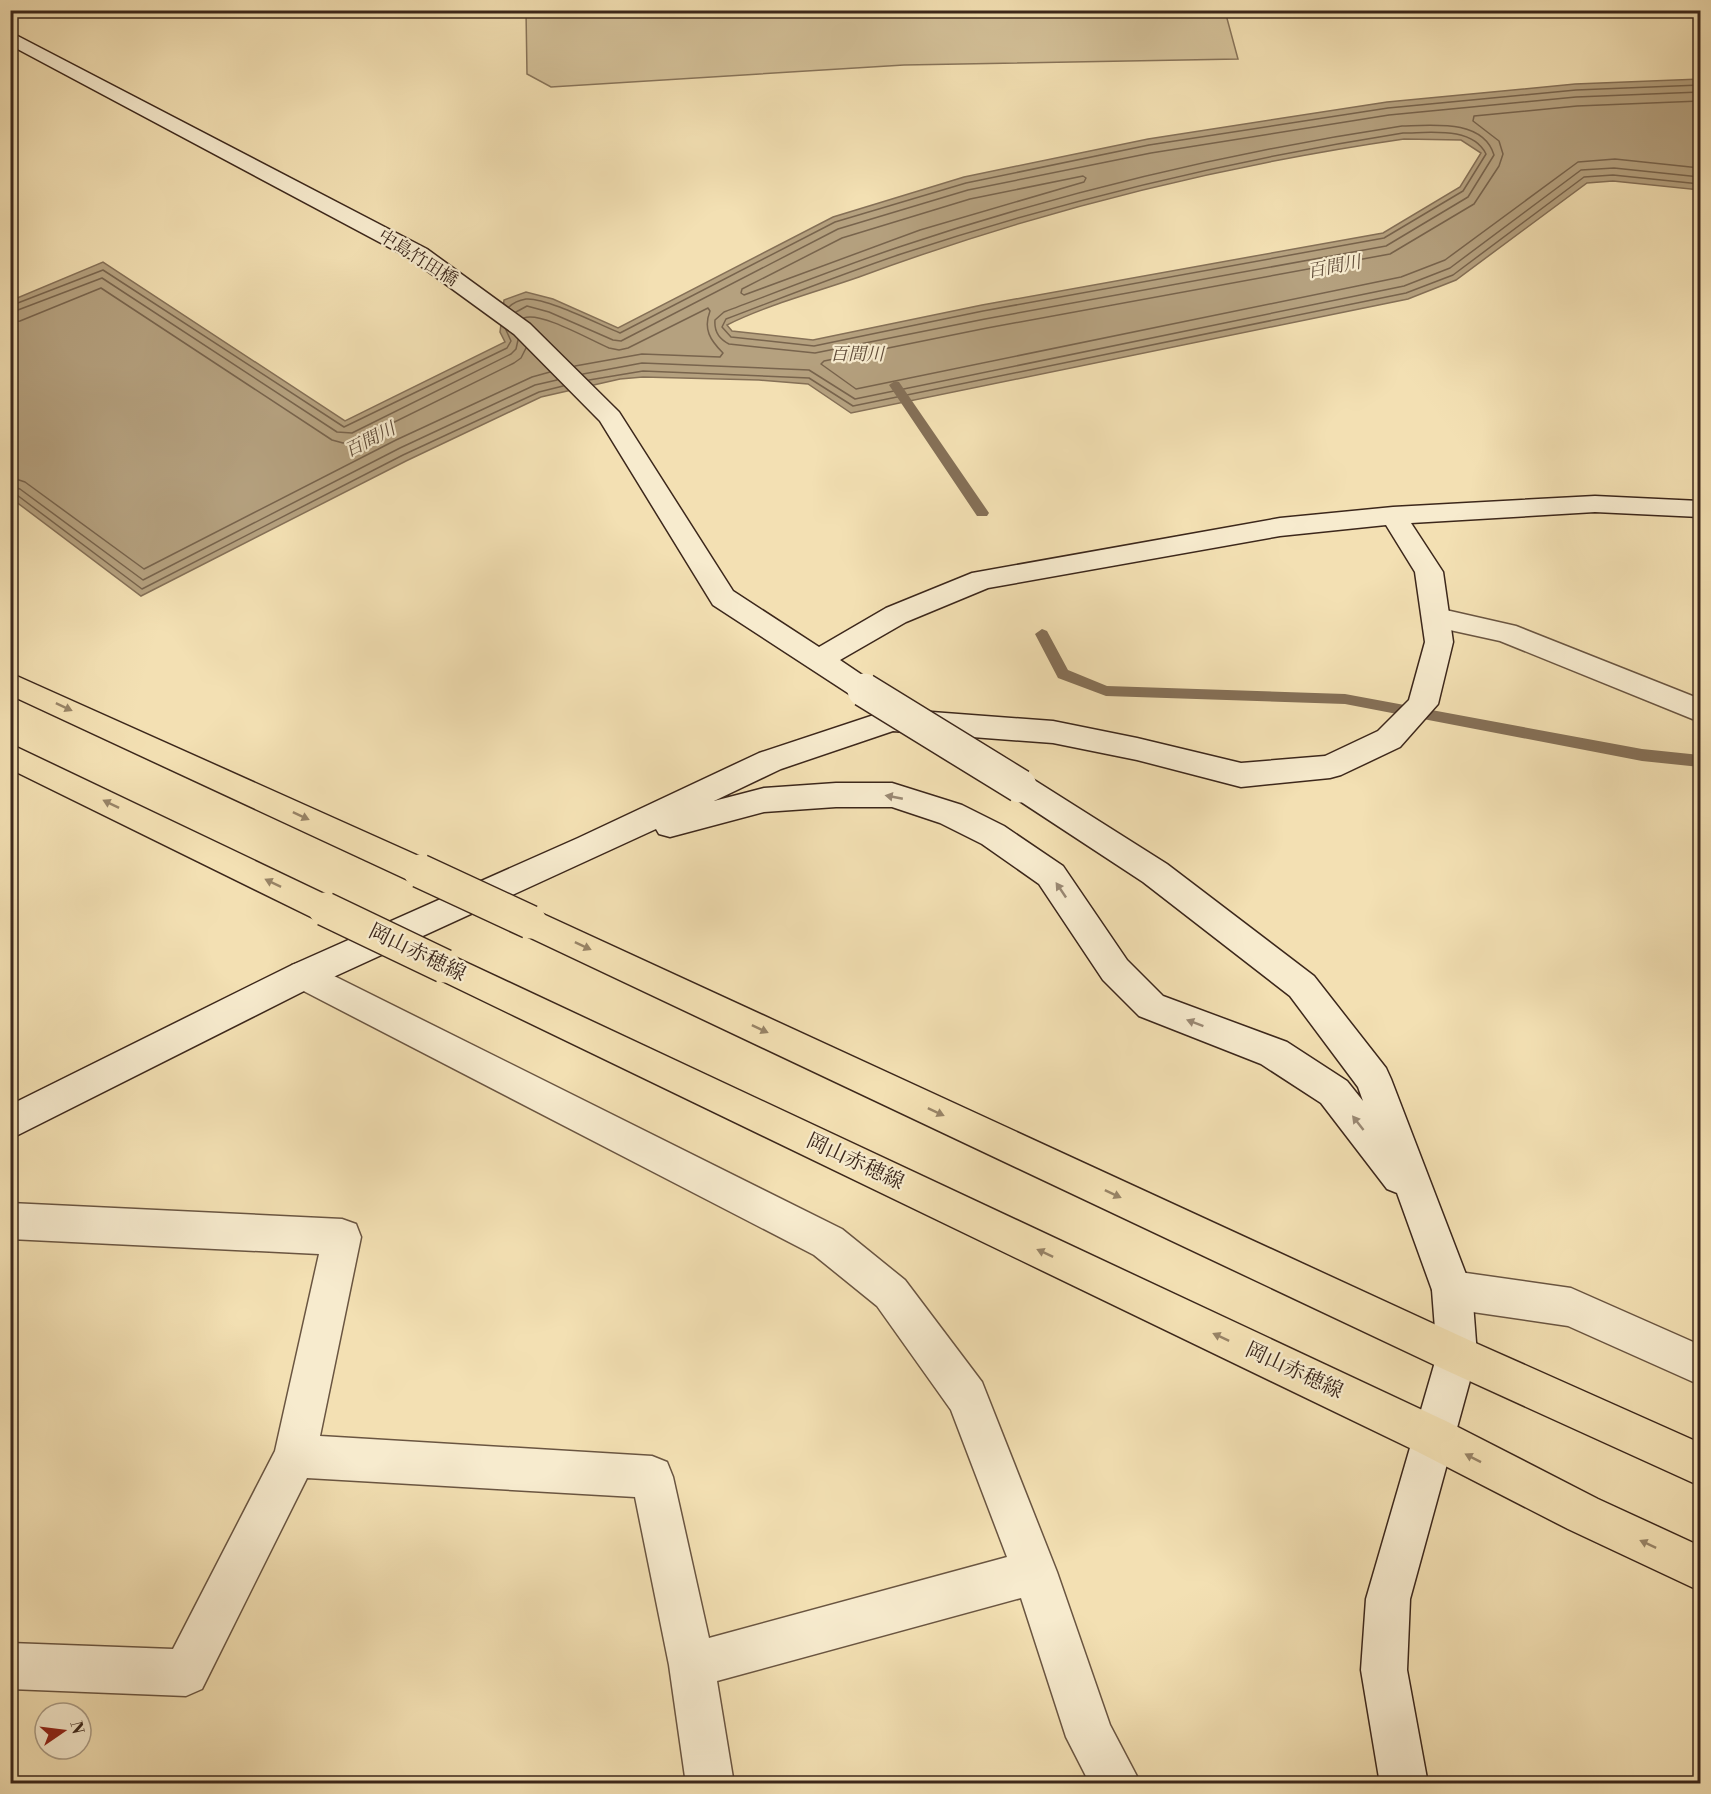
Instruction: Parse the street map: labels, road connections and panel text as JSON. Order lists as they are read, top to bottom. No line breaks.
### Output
{"streets":{"main road":["岡山赤穂線"],"street":["中島竹田橋"]},"water":["百間川"],"north":"right"}
